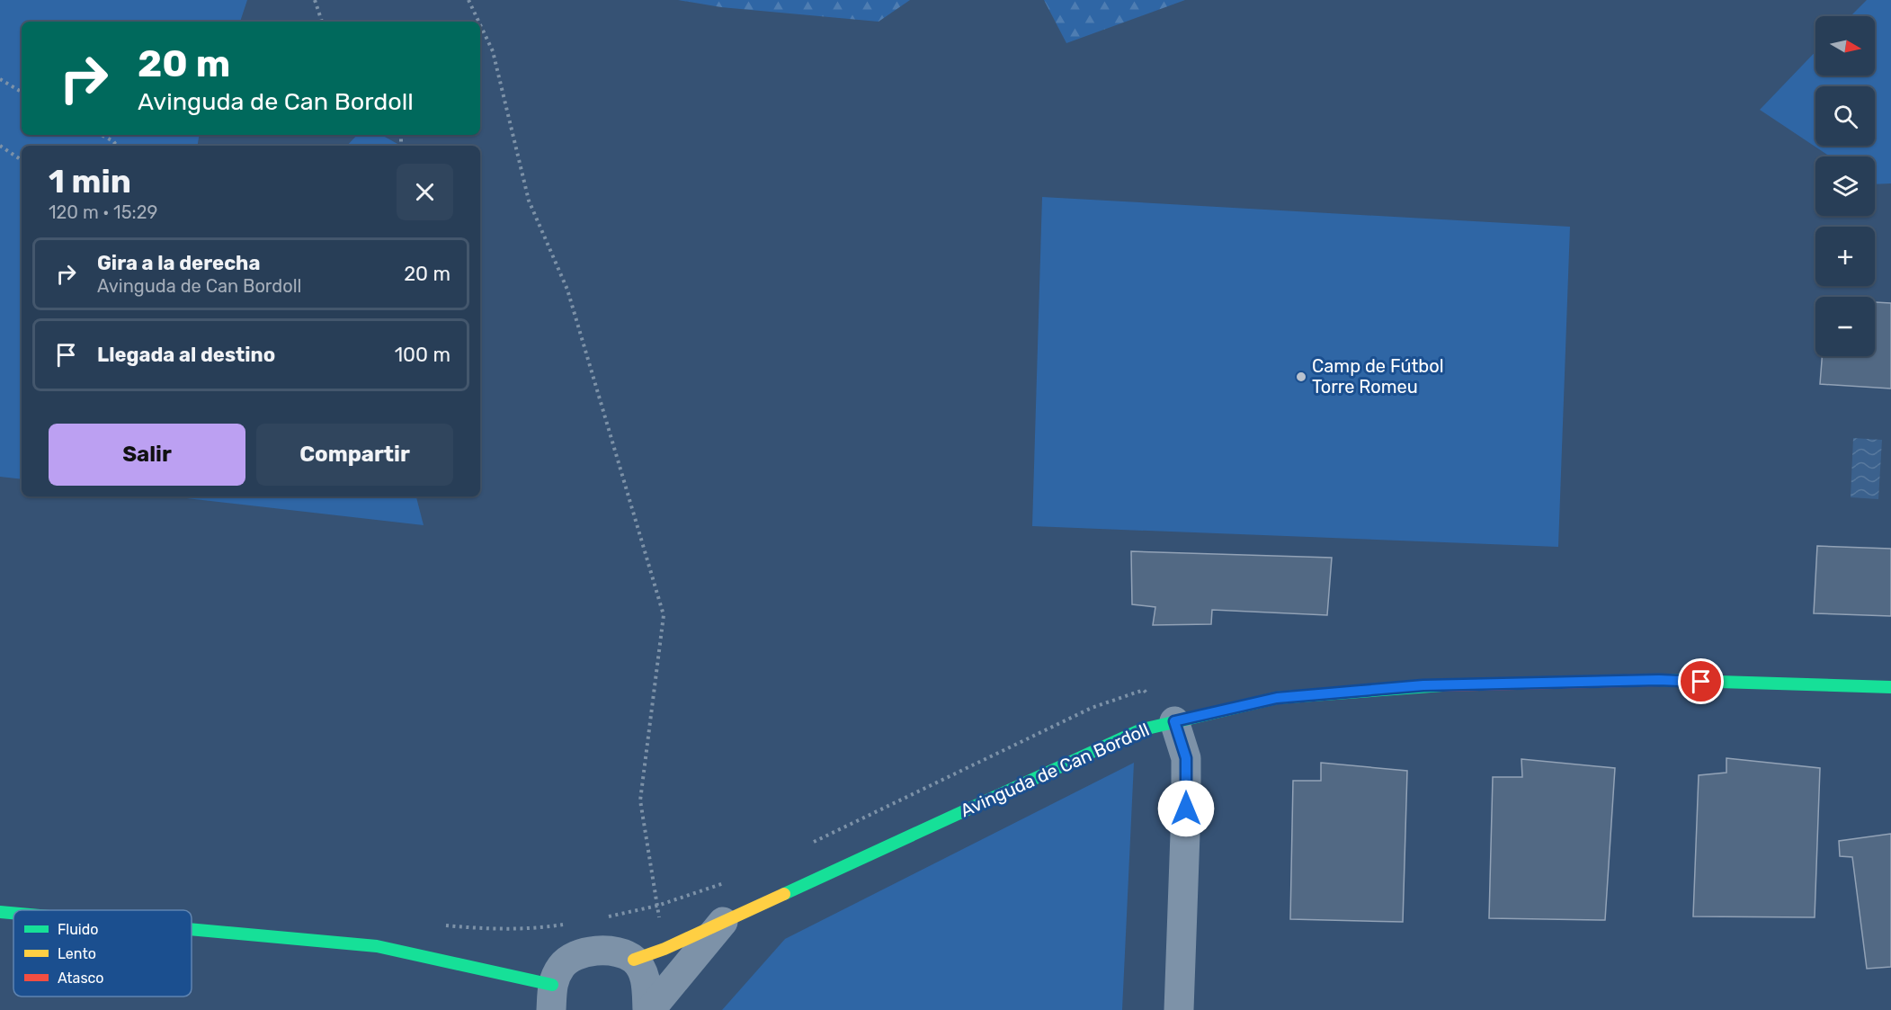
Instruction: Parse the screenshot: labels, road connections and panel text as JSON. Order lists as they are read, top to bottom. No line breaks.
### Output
{"streets":{"street":["Avinguda de Can Bordoll"]},"places":["Camp de Fútbol Torre Romeu"],"legend":["Fluido","Lento","Atasco"],"north":"right","page":{"map_buttons":["+","−"],"turn":["20 m","Avinguda de Can Bordoll"],"heading":["1 min","120 m · 15:29"],"list":[{"name":"Gira a la derecha","note":"Avinguda de Can Bordoll","value":"20 m"},{"name":"Llegada al destino","value":"100 m"}],"buttons":["Salir","Compartir"]}}
